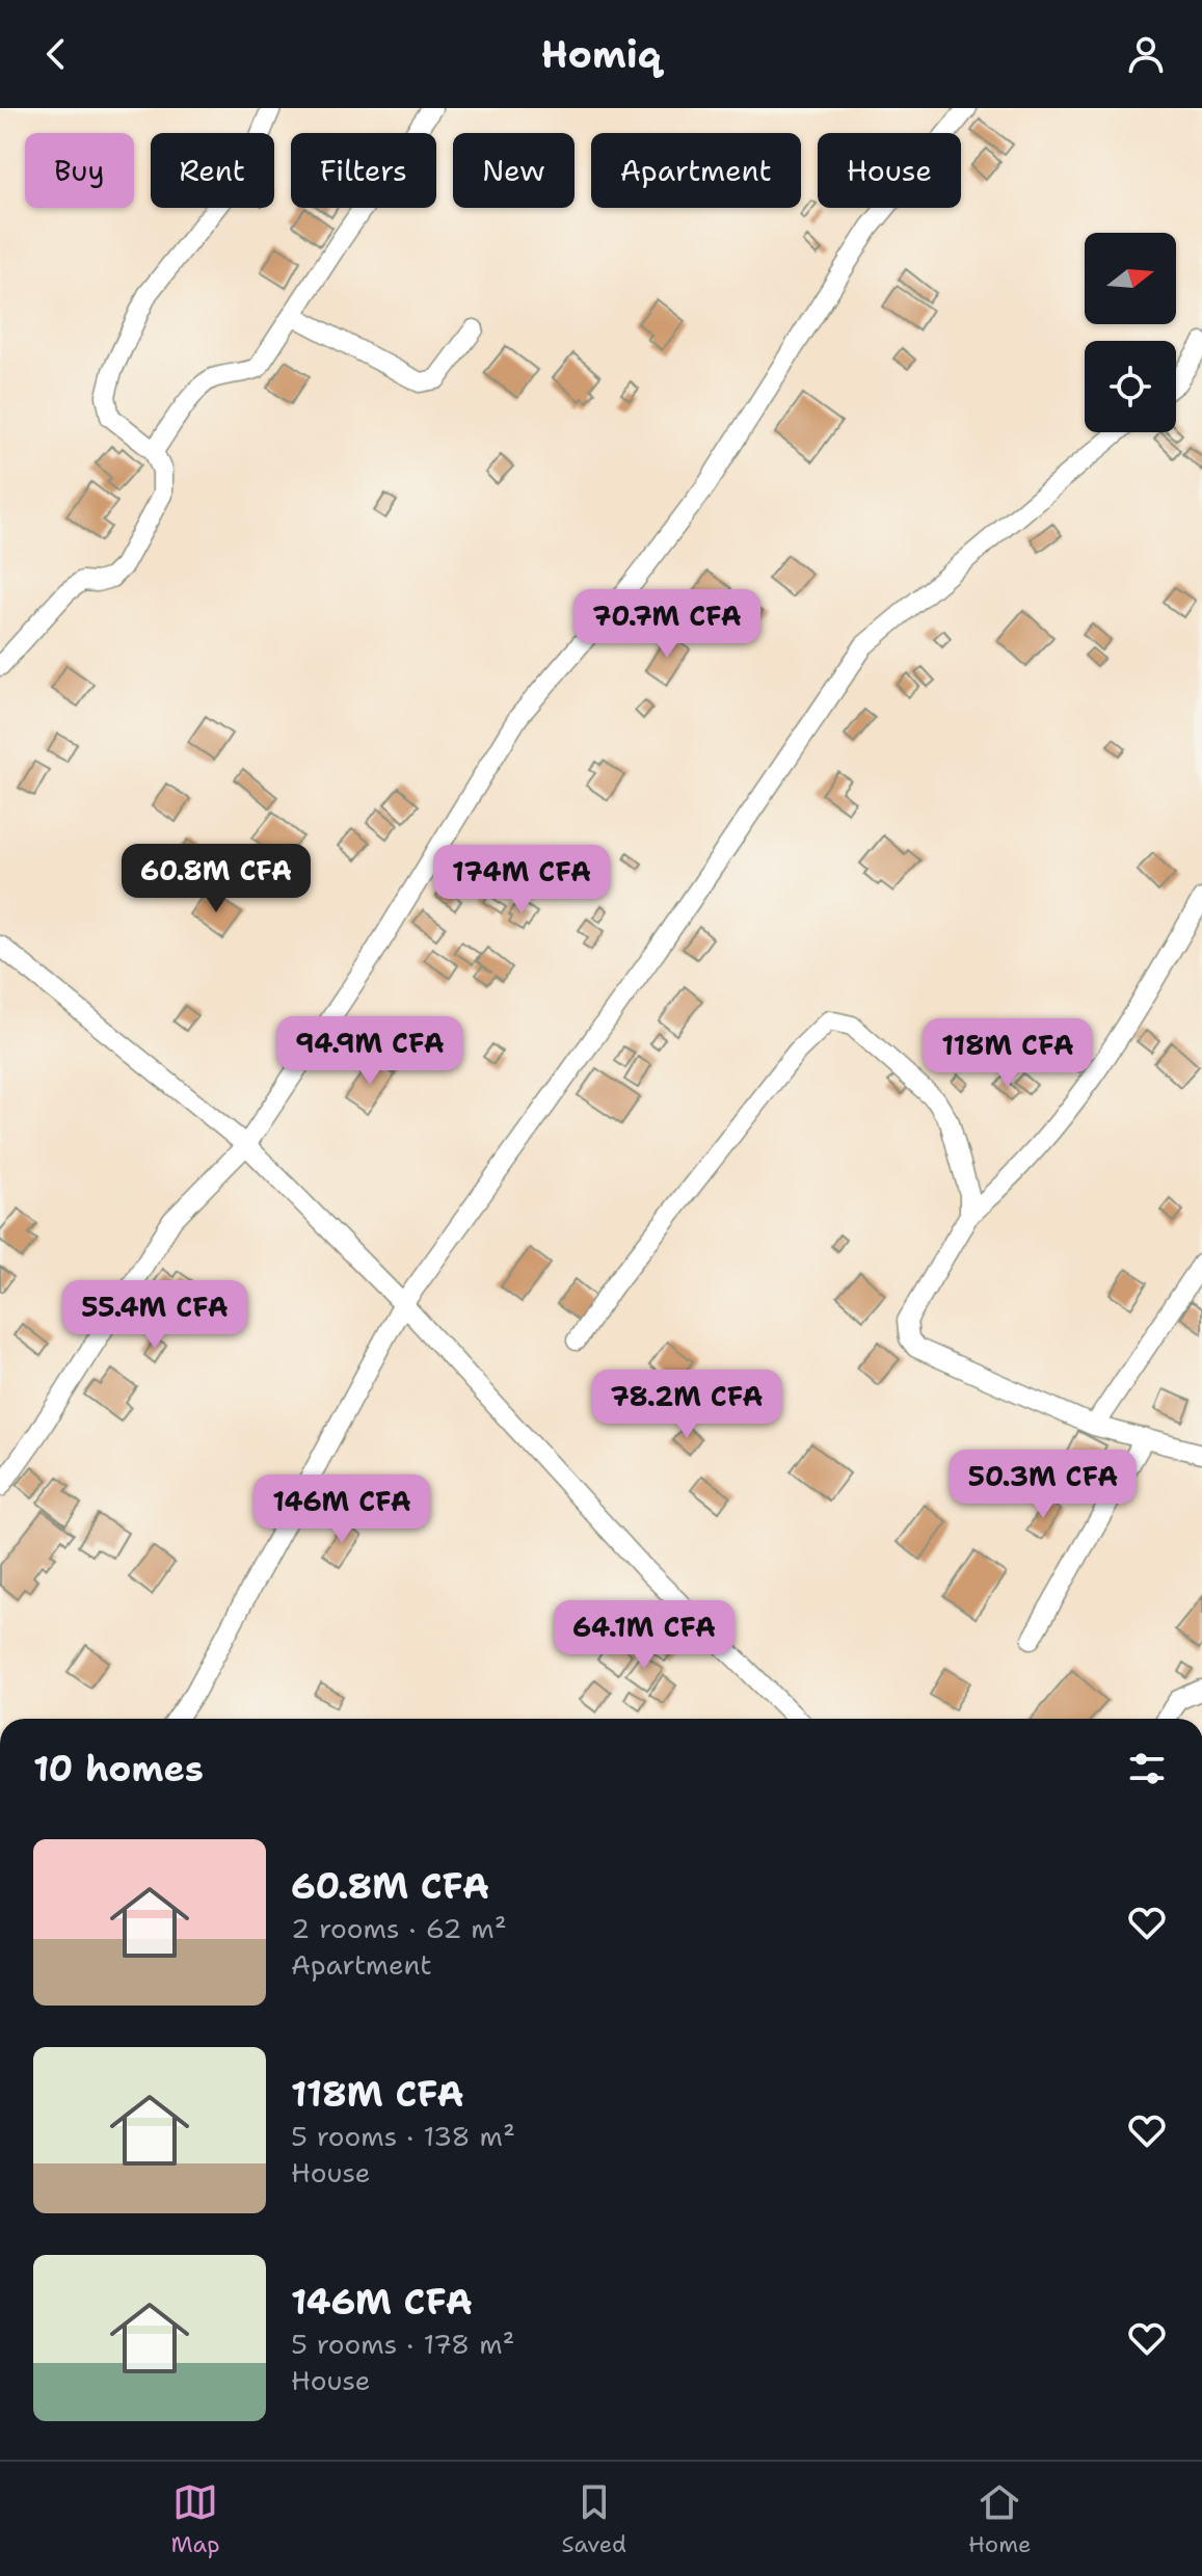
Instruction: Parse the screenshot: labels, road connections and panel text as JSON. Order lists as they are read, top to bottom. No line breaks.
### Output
{"north":"right","page":{"header":"Homiq","chip":["Buy","Rent","Filters","New","Apartment","House"],"price":["70.7M CFA","60.8M CFA","174M CFA","94.9M CFA","118M CFA","55.4M CFA","78.2M CFA","50.3M CFA","146M CFA","64.1M CFA"],"heading":"10 homes","list":[{"name":"60.8M CFA","note":"2 rooms · 62 m² · Apartment"},{"name":"118M CFA","note":"5 rooms · 138 m² · House"},{"name":"146M CFA","note":"5 rooms · 178 m² · House"}],"tabs":["Map","Saved","Home"]}}
